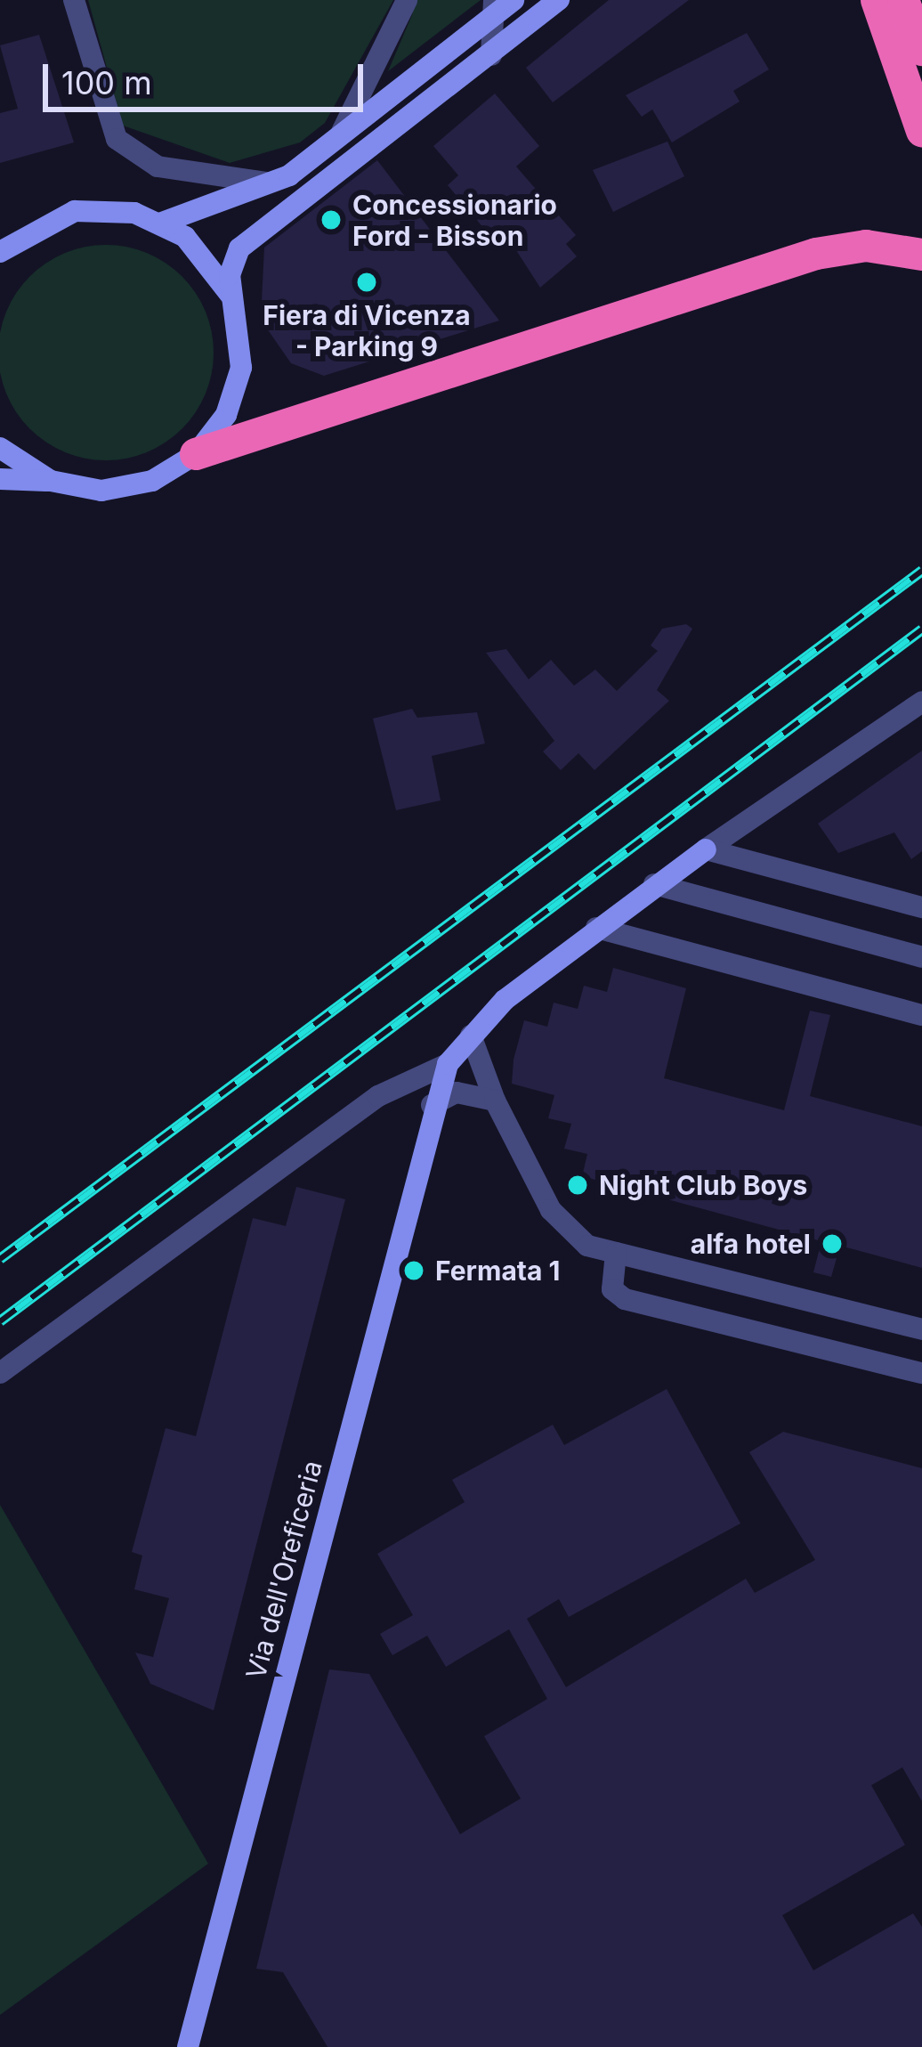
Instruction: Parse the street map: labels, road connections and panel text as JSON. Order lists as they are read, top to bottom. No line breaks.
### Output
{"streets":{"main road":["Via dell'Oreficeria"]},"places":["Concessionario Ford - Bisson","Fiera di Vicenza - Parking 9","Night Club Boys","alfa hotel","Fermata 1"],"scale_bar":"100 m"}
